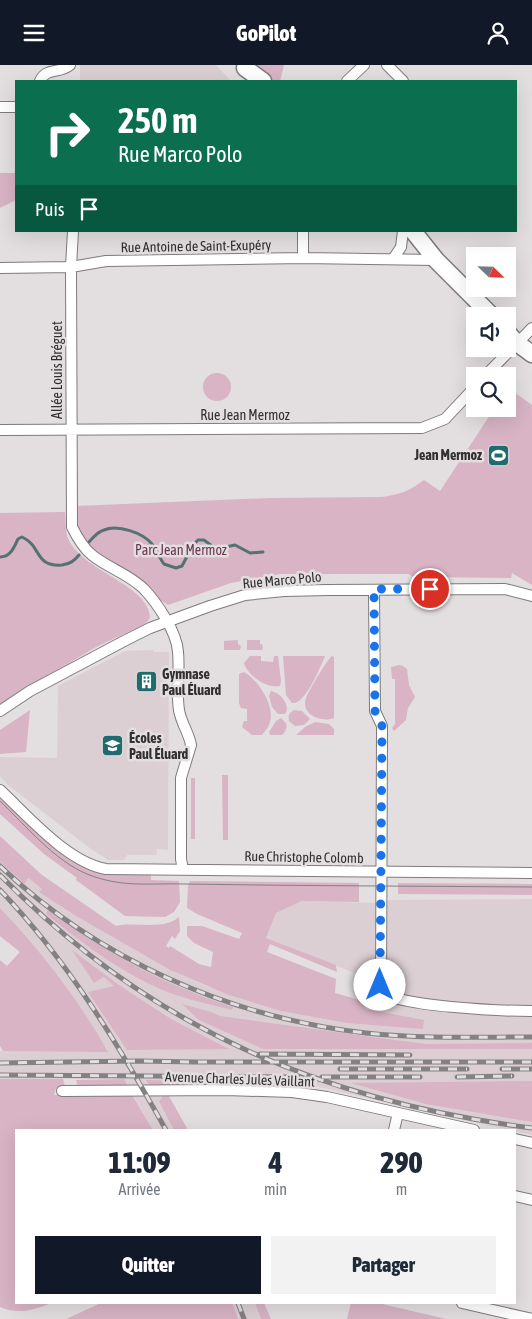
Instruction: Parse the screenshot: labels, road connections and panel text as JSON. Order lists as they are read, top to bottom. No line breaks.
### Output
{"streets":{"street":["Rue Antoine de Saint-Exupéry","Allée Louis Bréguet","Rue Jean Mermoz","Rue Marco Polo","Rue Christophe Colomb","Avenue Charles Jules Vaillant"]},"crossings":[["Rue Antoine de Saint-Exupéry","Allée Louis Bréguet"],["Allée Louis Bréguet","Rue Jean Mermoz"],["Allée Louis Bréguet","Rue Marco Polo"],["Allée Louis Bréguet","Rue Christophe Colomb"]],"parks":["Parc Jean Mermoz"],"places":{"sports":["Jean Mermoz"],"building":["Gymnase Paul Éluard"],"school or university":["Écoles Paul Éluard"]},"north":"bottom right","page":{"header":"GoPilot","turn":["250 m","Rue Marco Polo"],"then":"Puis","eta":["11:09","Arrivée","4","min","290","m"],"buttons":["Quitter","Partager"]}}
